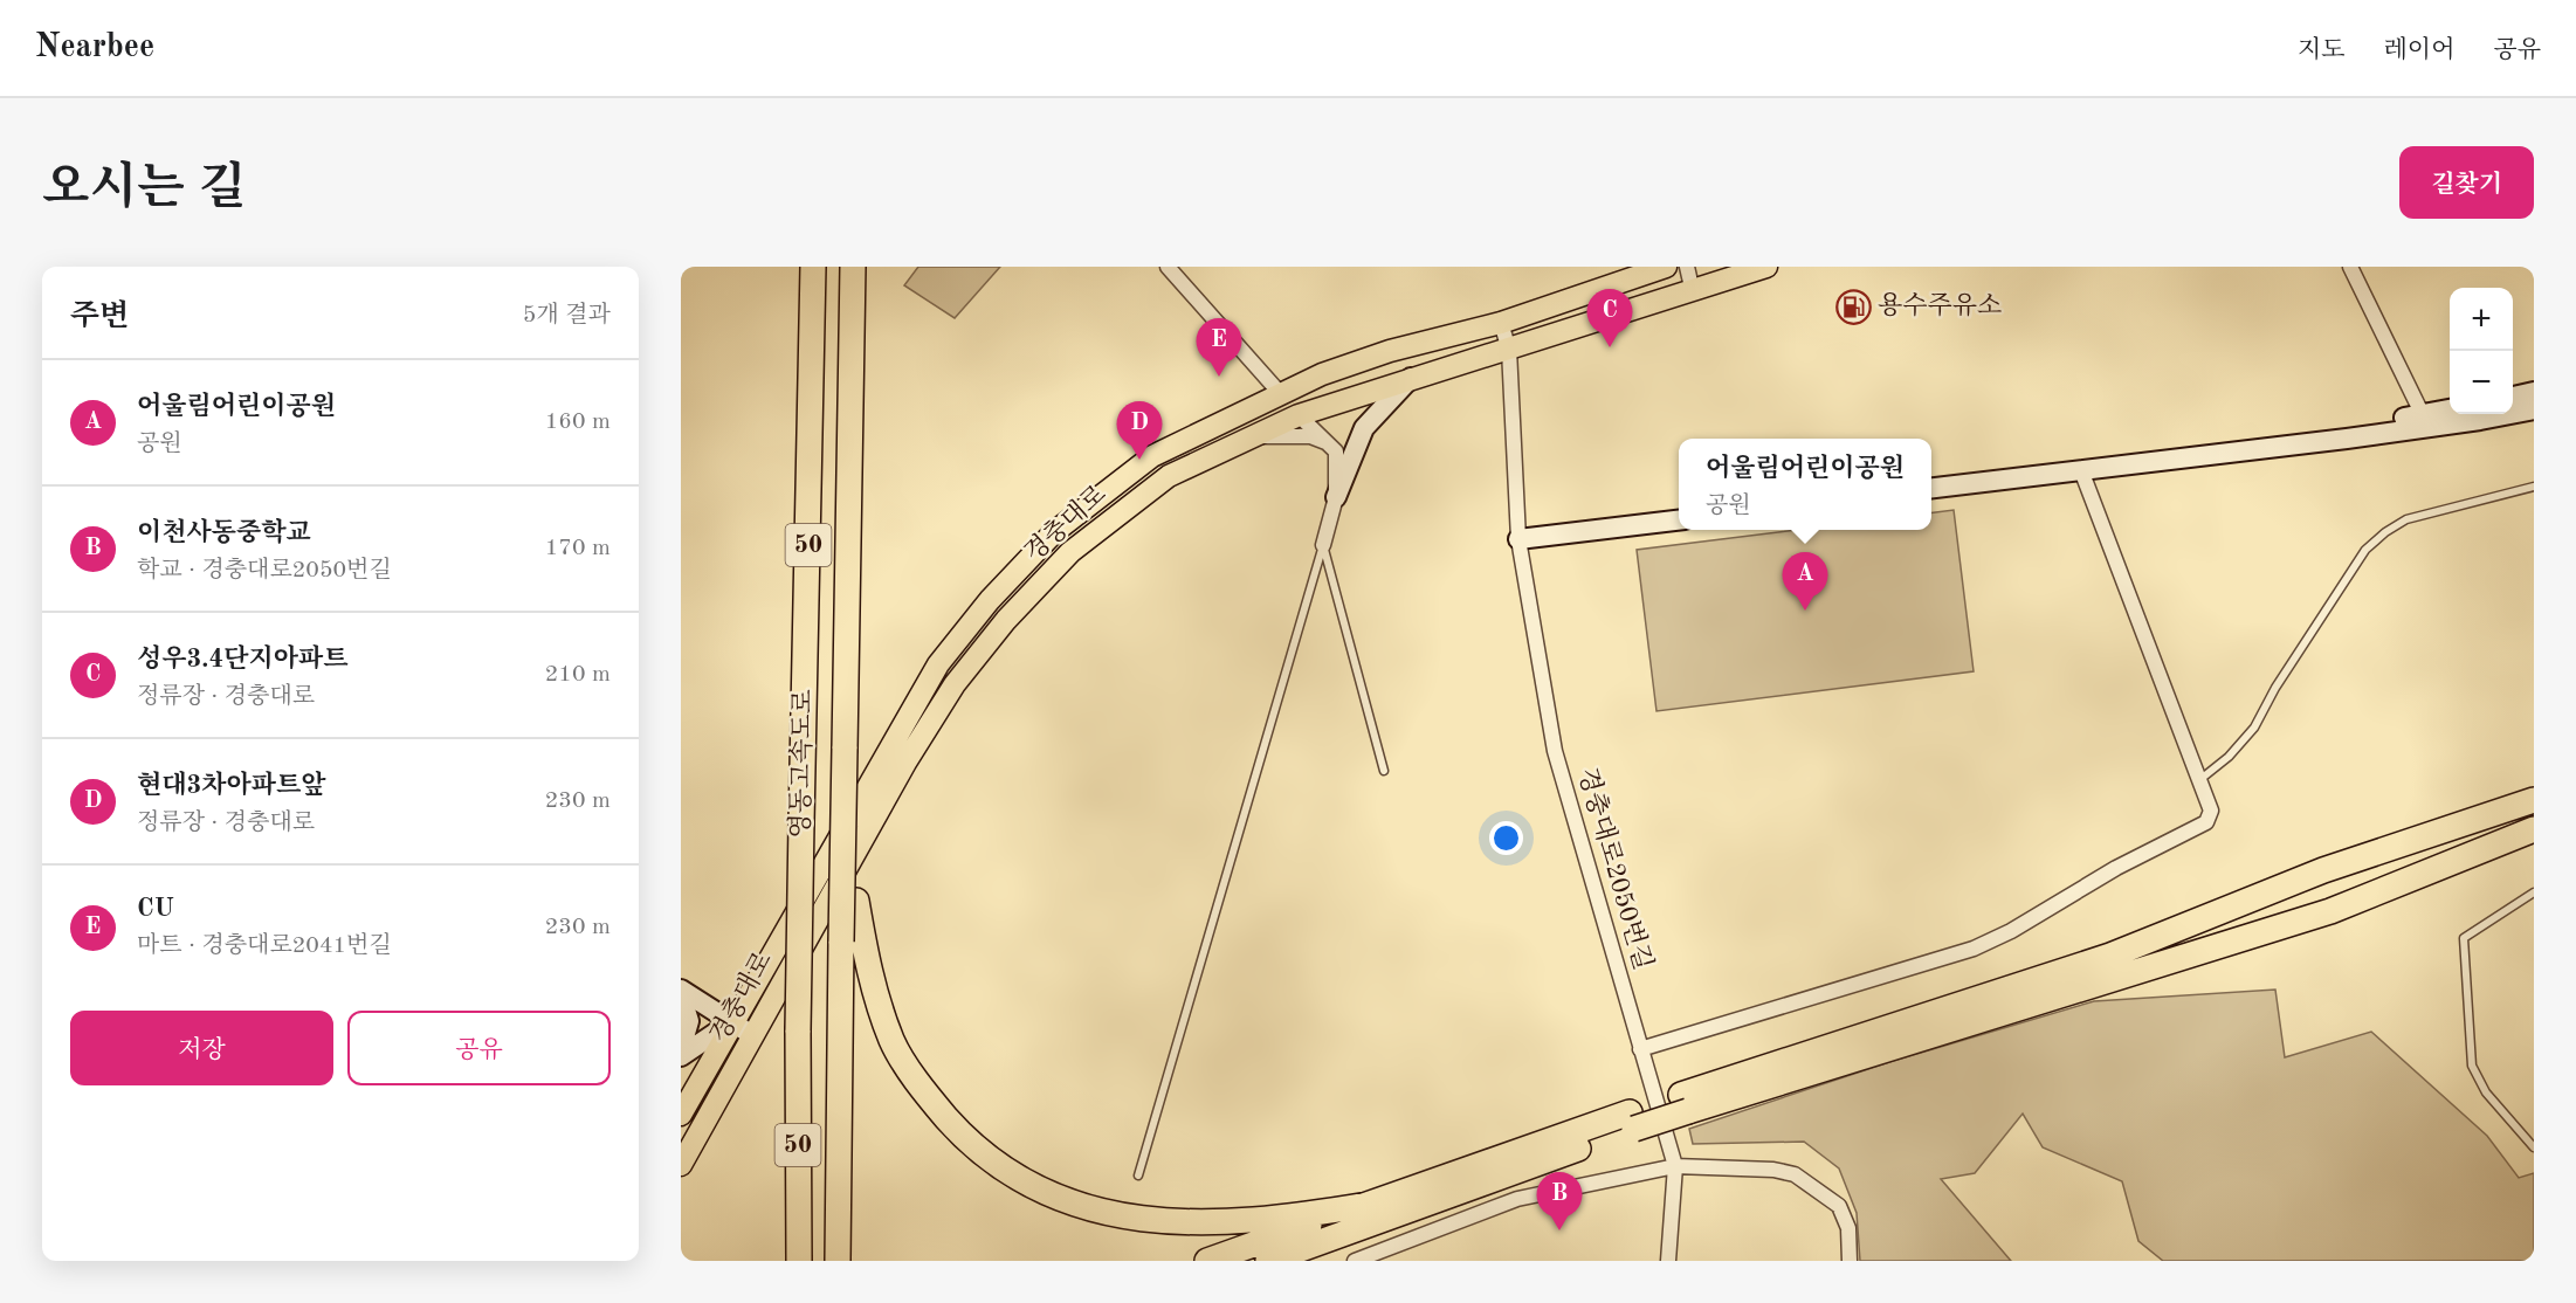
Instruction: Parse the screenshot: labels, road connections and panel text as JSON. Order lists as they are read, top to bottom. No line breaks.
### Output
{"streets":{"highway":["50","영동고속도로"],"main road":["경충대로"],"street":["경충대로2050번길"]},"crossings":[["경충대로","경충대로2050번길"]],"places":{"fuel station":["용수주유소"]},"page":{"header":"Nearbee","nav":["지도","레이어","공유"],"title":"오시는 길","buttons":["길찾기",["저장","공유"]],"heading":["주변","5개 결과"],"map_buttons":["+","−"],"pins":["C","E","D","A","B"],"list":[{"mark":"A","name":"어울림어린이공원","note":"공원","value":"160 m"},{"mark":"B","name":"이천사동중학교","note":"학교 · 경충대로2050번길","value":"170 m"},{"mark":"C","name":"성우3.4단지아파트","note":"정류장 · 경충대로","value":"210 m"},{"mark":"D","name":"현대3차아파트앞","note":"정류장 · 경충대로","value":"230 m"},{"mark":"E","name":"CU","note":"마트 · 경충대로2041번길","value":"230 m"}],"popup":["어울림어린이공원","공원"]}}
